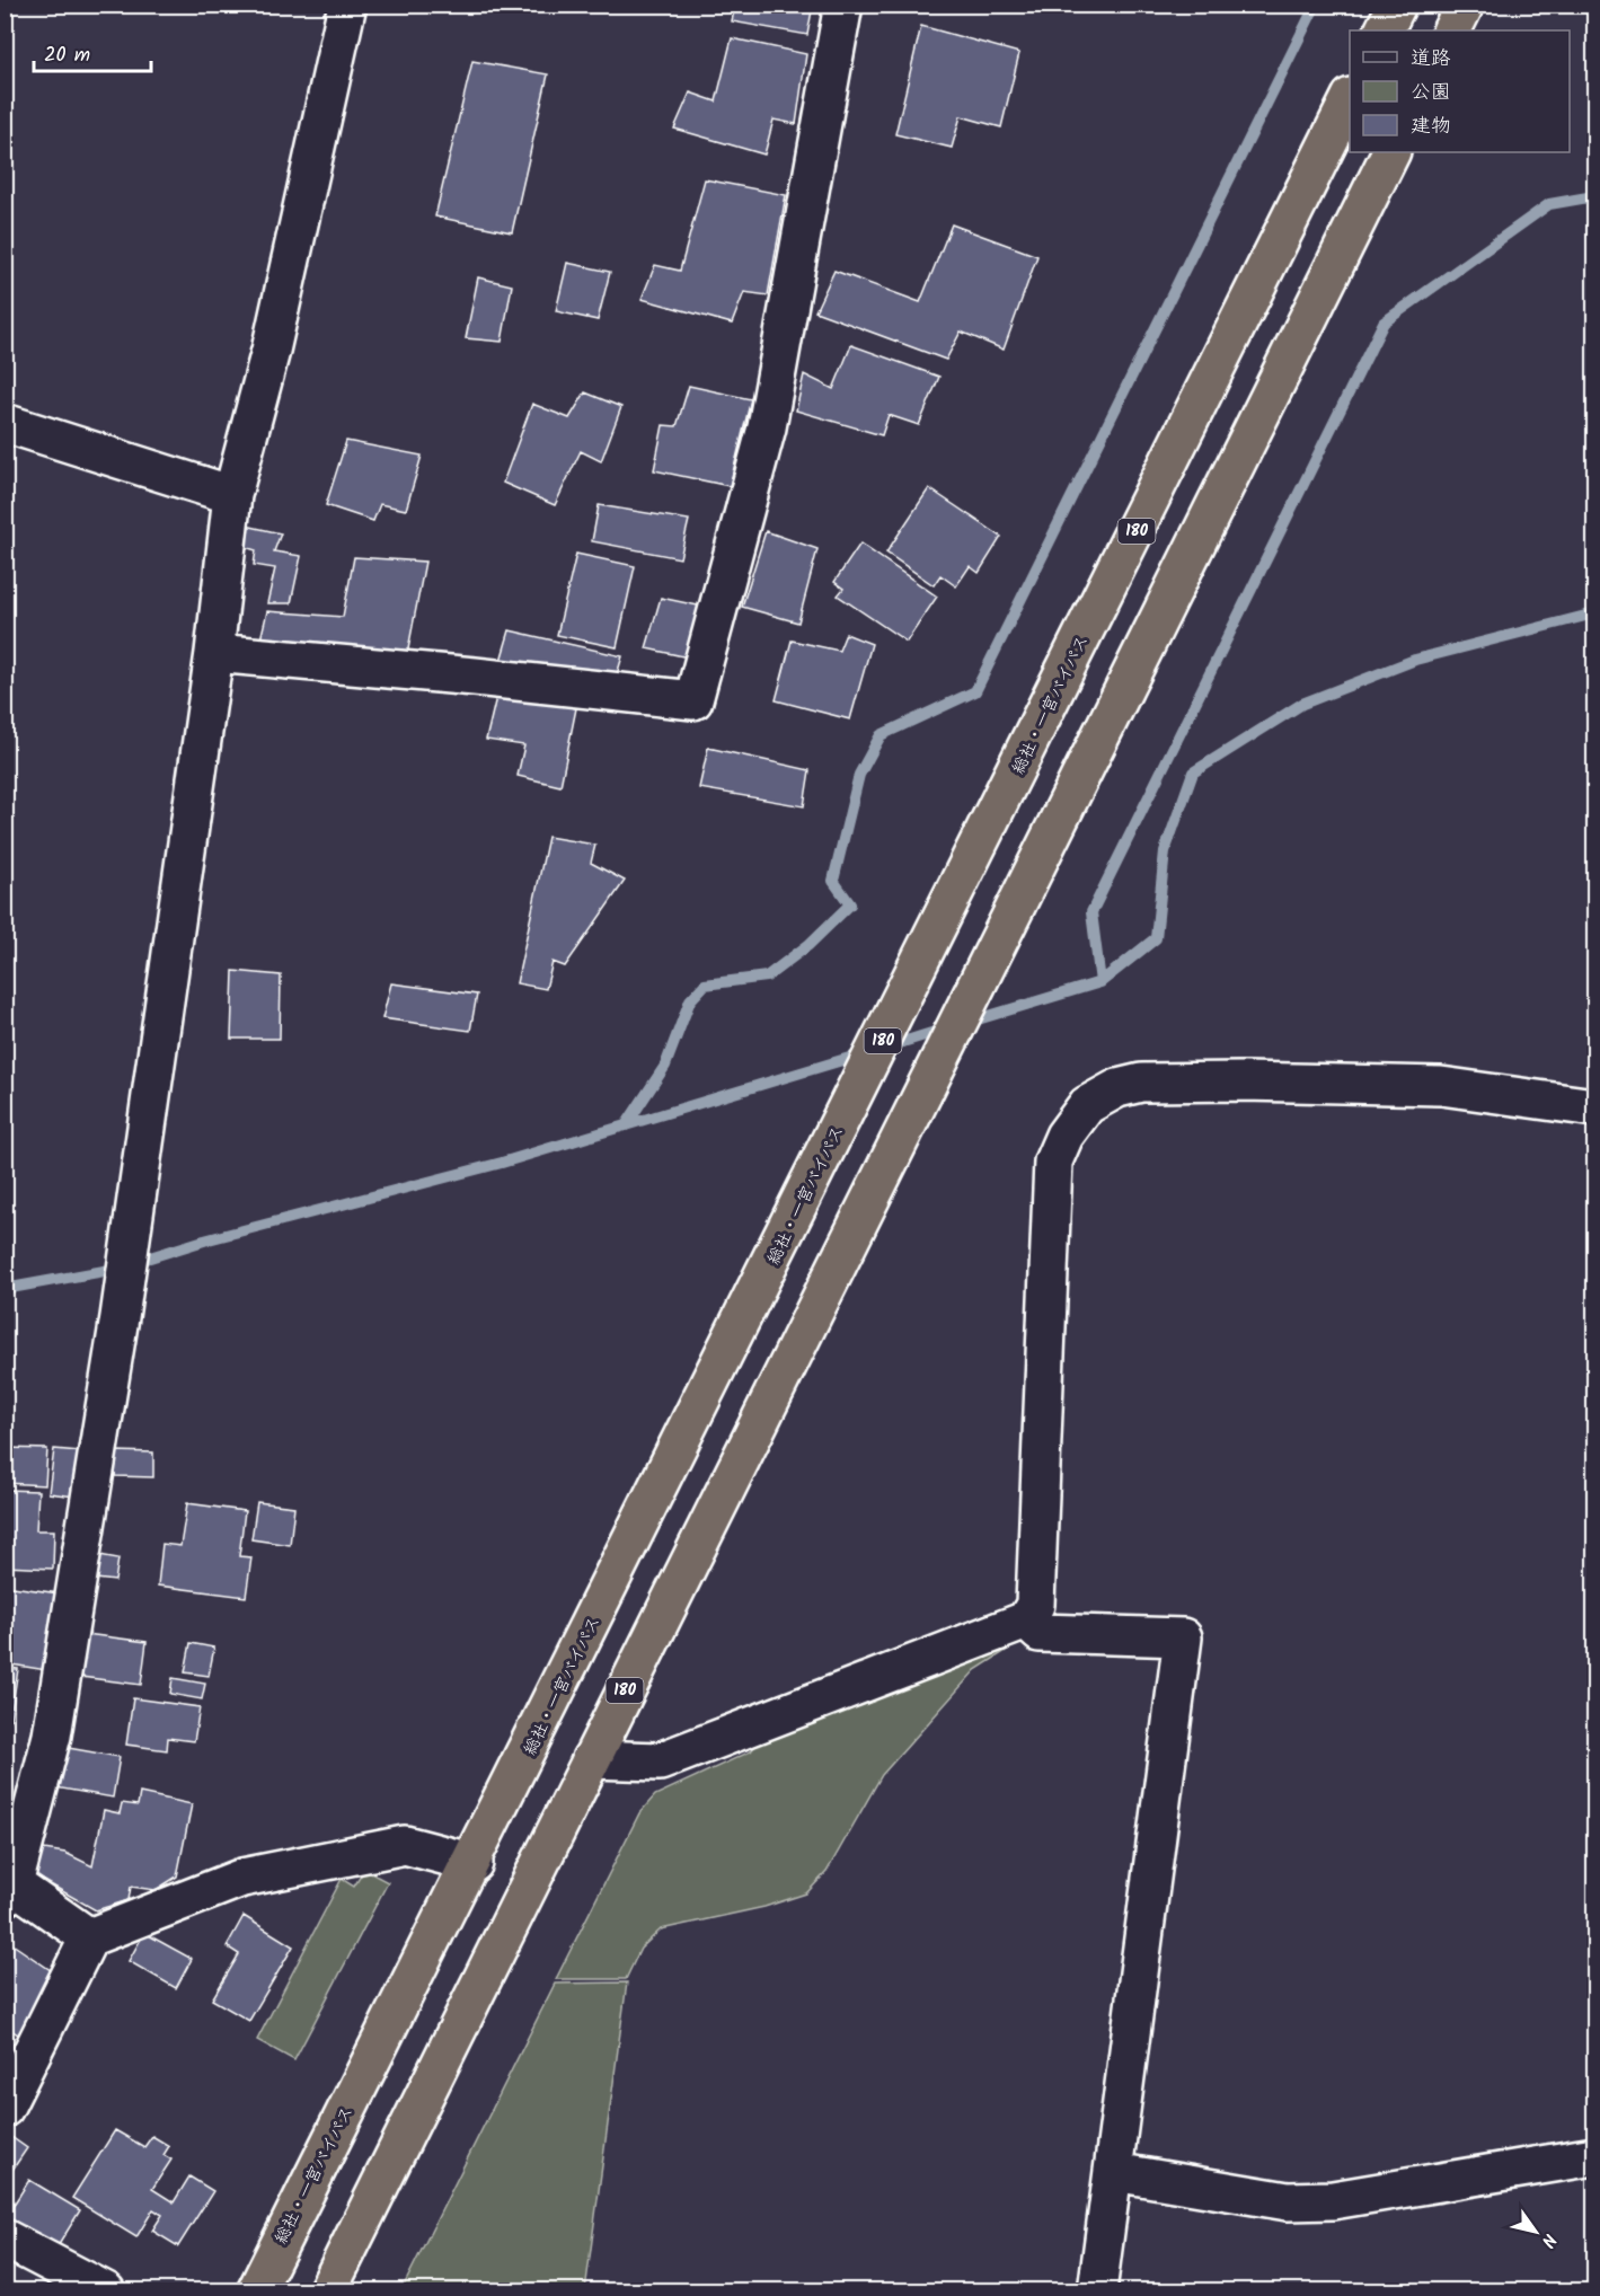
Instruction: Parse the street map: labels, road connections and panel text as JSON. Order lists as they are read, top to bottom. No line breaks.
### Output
{"streets":{"highway":["180","総社・一宮バイパス"]},"legend":["道路","公園","建物"],"scale_bar":"20 m","north":"bottom right"}
